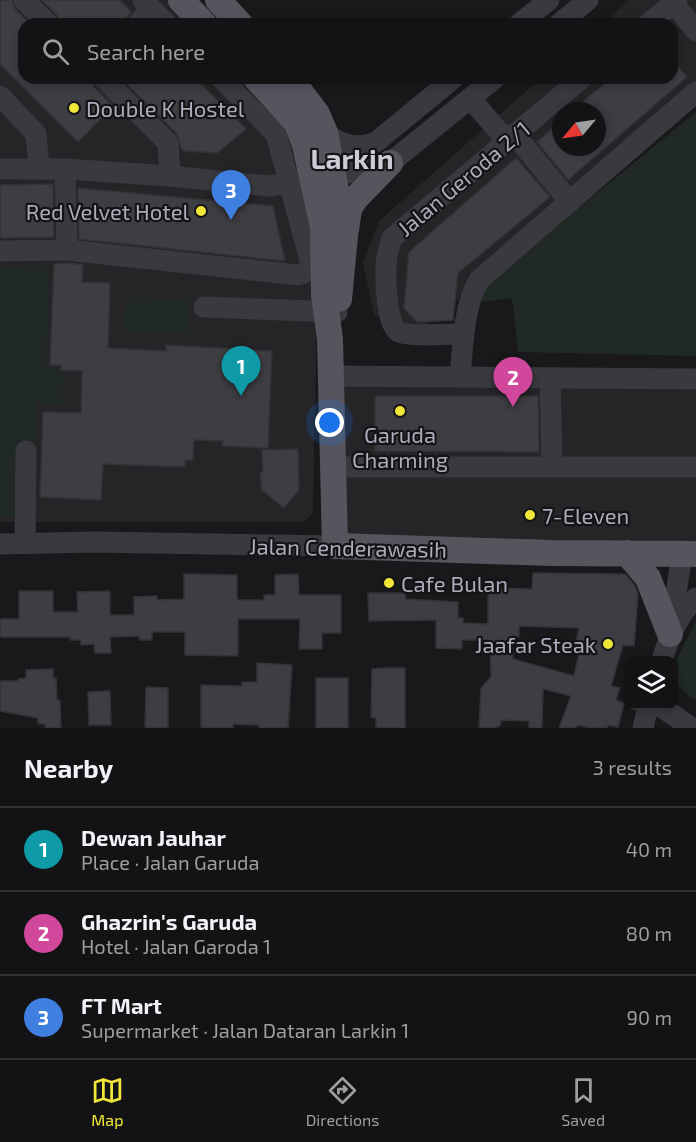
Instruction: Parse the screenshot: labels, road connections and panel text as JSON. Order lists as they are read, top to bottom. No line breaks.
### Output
{"streets":{"main road":["Jalan Cenderawasih"],"street":["Jalan Geroda 2/1"]},"districts":["Larkin"],"places":["Double K Hostel","Red Velvet Hotel","Garuda Charming","7-Eleven","Cafe Bulan","Jaafar Steak"],"north":"bottom left","page":{"search":"Search here","pins":["3","1","2"],"heading":["Nearby","3 results"],"list":[{"mark":"1","name":"Dewan Jauhar","note":"Place · Jalan Garuda","value":"40 m"},{"mark":"2","name":"Ghazrin's Garuda","note":"Hotel · Jalan Garoda 1","value":"80 m"},{"mark":"3","name":"FT Mart","note":"Supermarket · Jalan Dataran Larkin 1","value":"90 m"}],"nav":["Map","Directions","Saved"]}}
